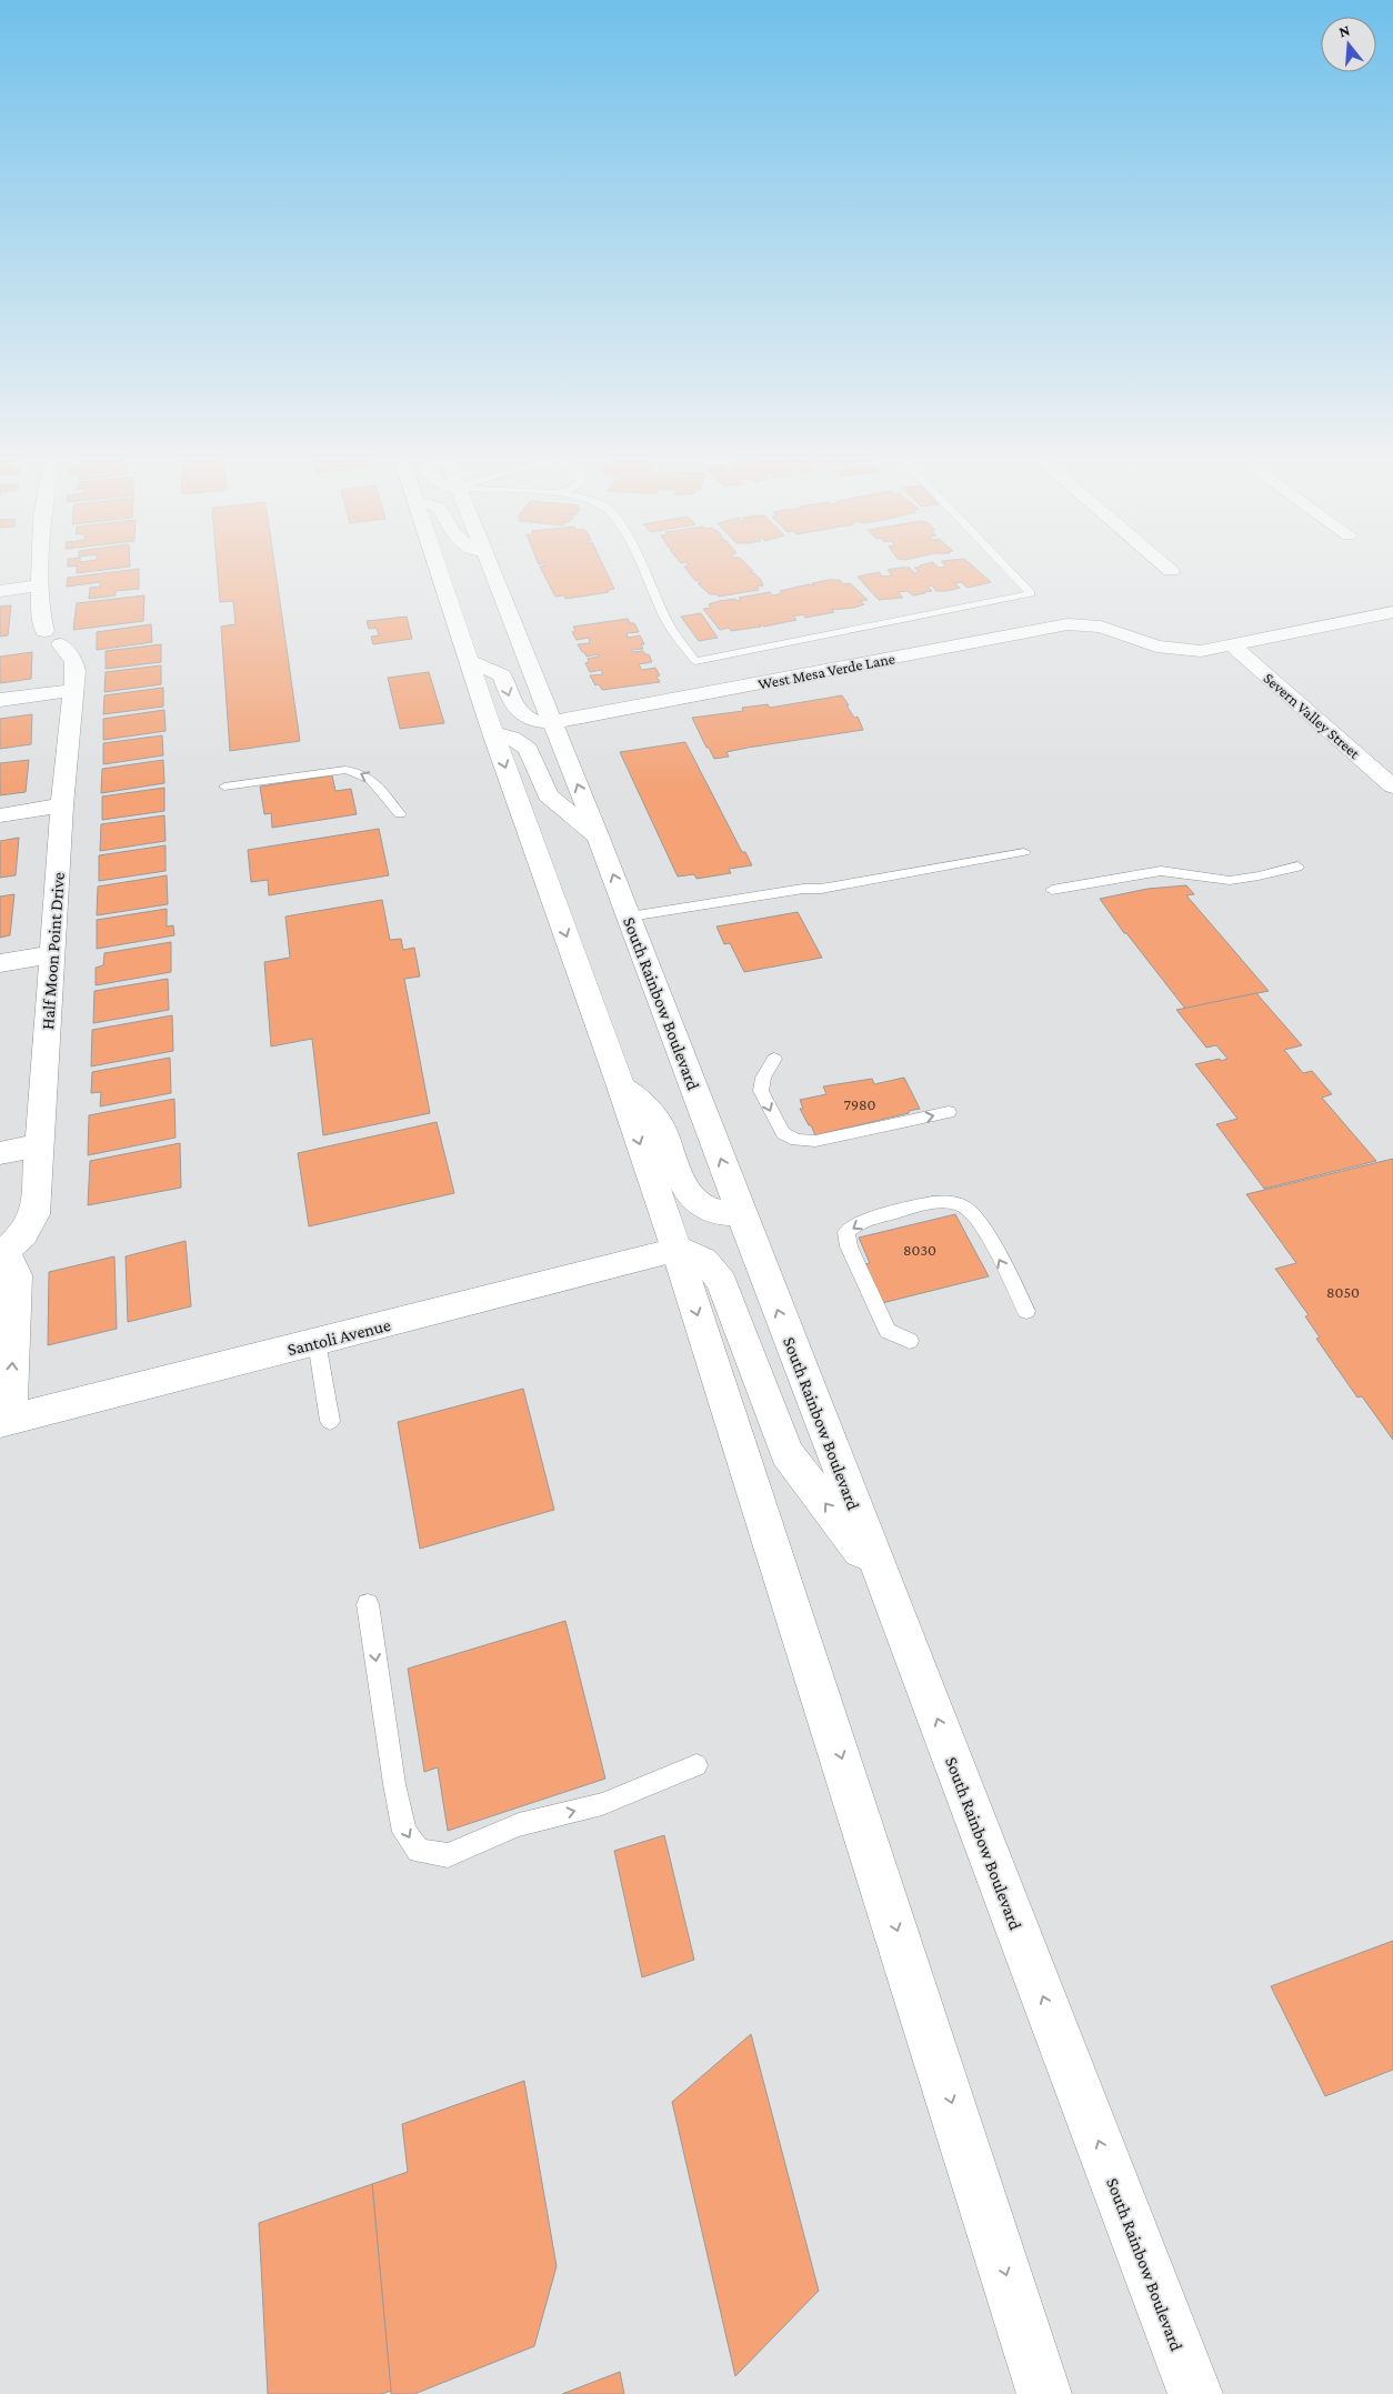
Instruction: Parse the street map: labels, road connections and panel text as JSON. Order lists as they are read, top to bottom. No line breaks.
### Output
{"streets":{"main road":["West Mesa Verde Lane","Severn Valley Street","Half Moon Point Drive","South Rainbow Boulevard","Santoli Avenue"]},"crossings":[["West Mesa Verde Lane","Severn Valley Street"],["West Mesa Verde Lane","South Rainbow Boulevard"],["Half Moon Point Drive","Santoli Avenue"]],"house_numbers":["7980","8030","8050"],"north":"top"}
